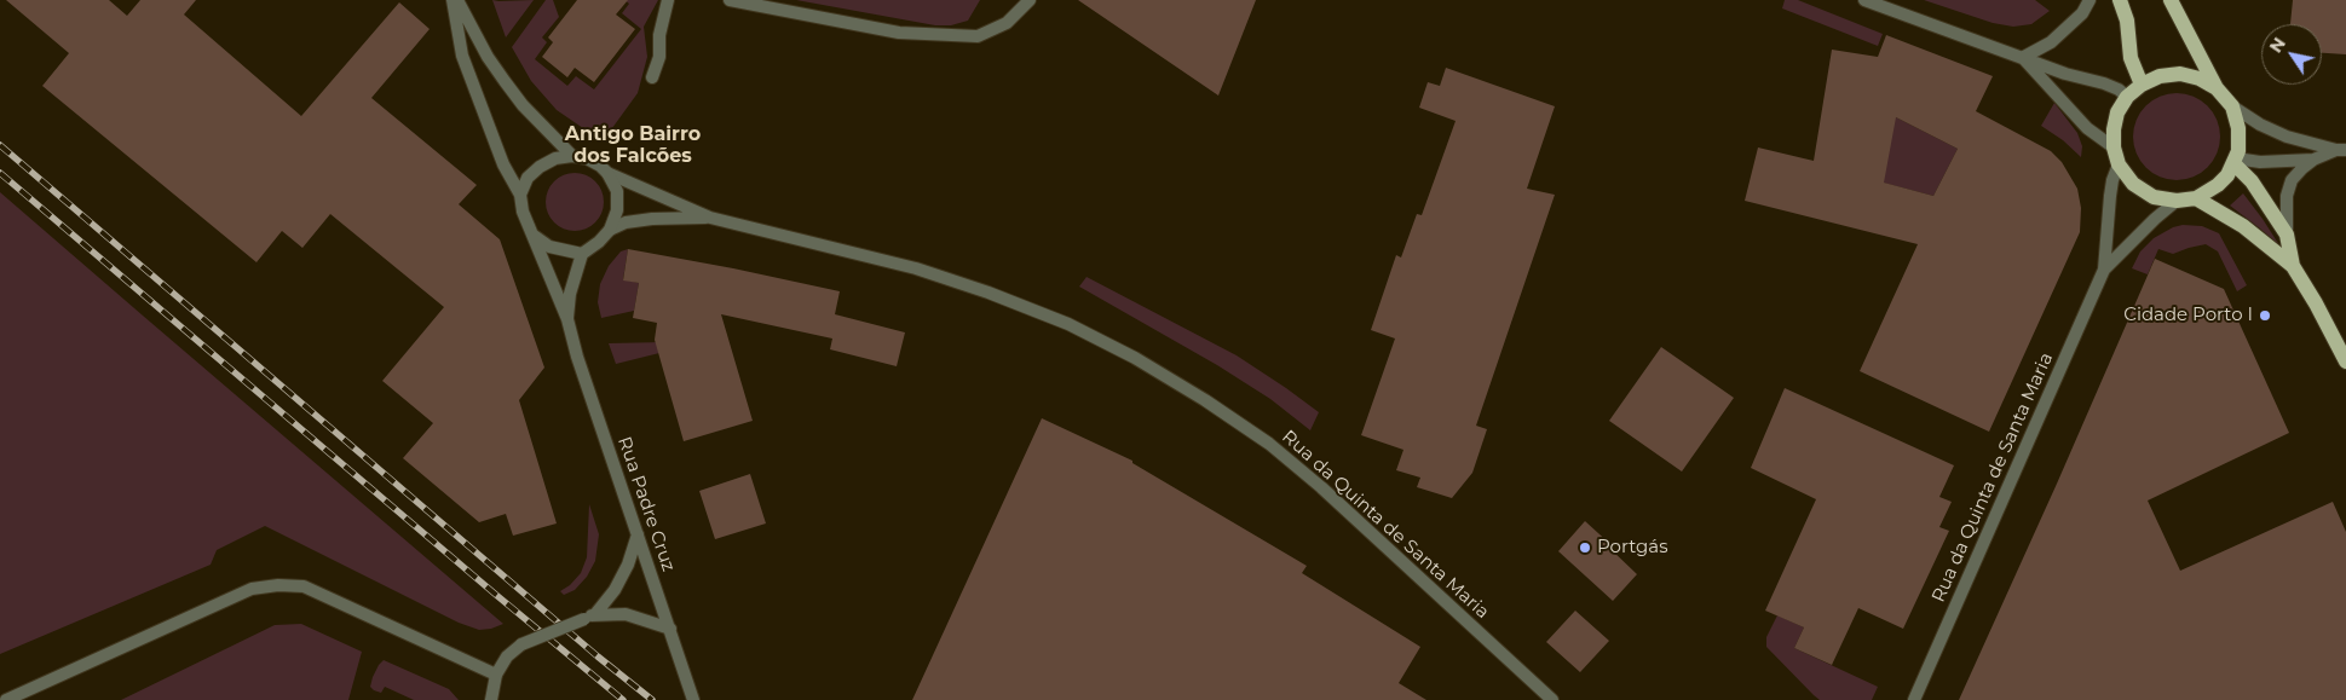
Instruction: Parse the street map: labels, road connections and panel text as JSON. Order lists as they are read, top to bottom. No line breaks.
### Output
{"streets":{"street":["Rua da Quinta de Santa Maria","Rua Padre Cruz"]},"crossings":[["Rua da Quinta de Santa Maria","Rua Padre Cruz"]],"districts":["Antigo Bairro dos Falcões"],"places":["Cidade Porto I","Portgás"],"north":"top left"}
